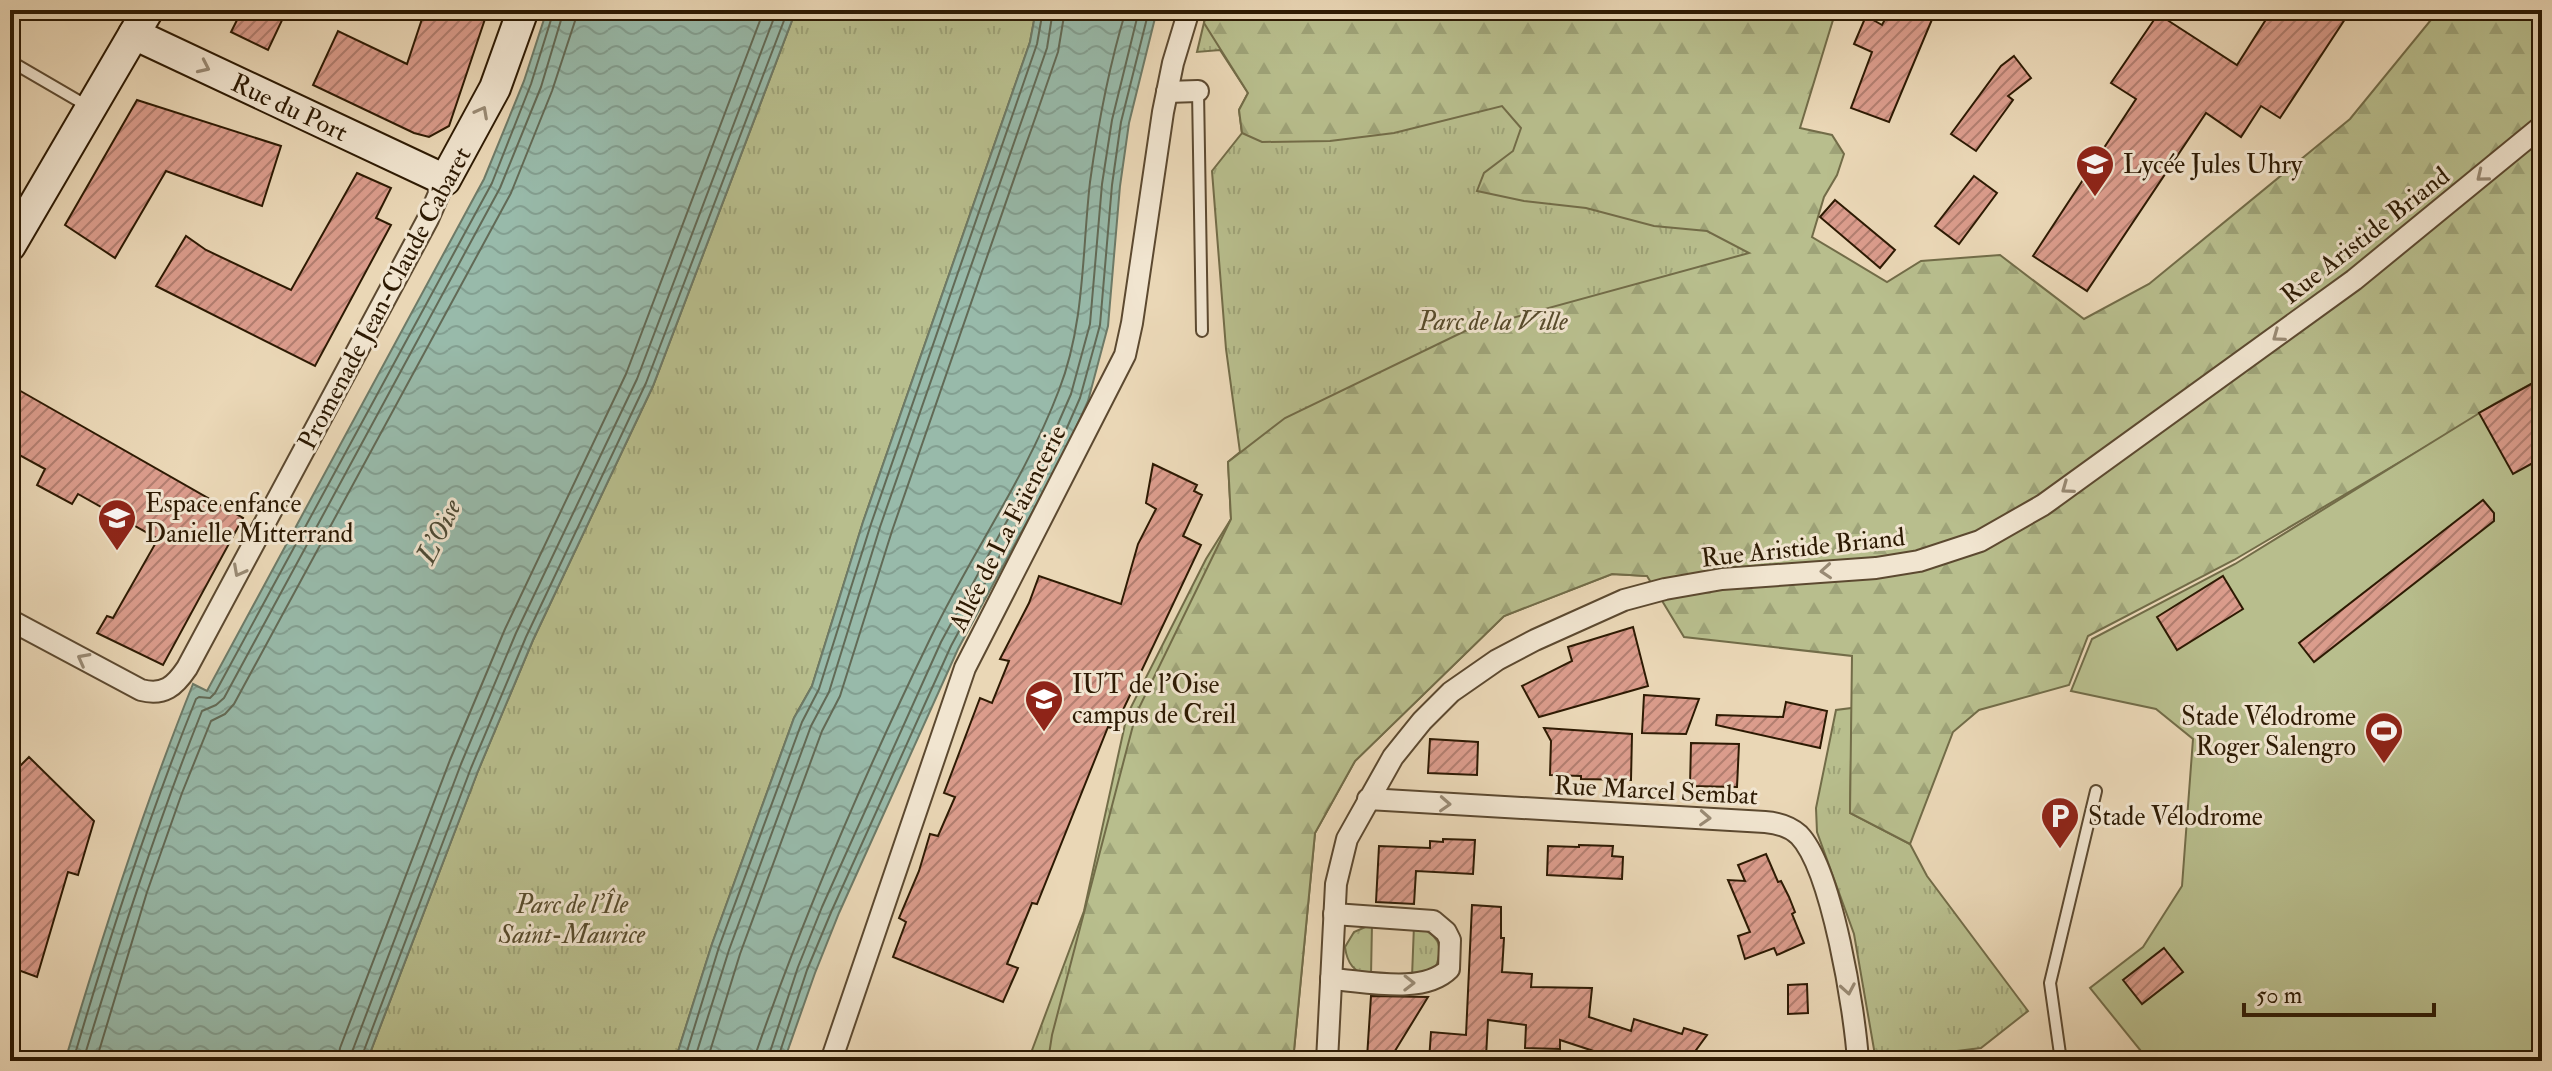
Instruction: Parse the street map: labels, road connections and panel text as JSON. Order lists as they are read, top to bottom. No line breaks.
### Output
{"streets":{"street":["Rue du Port","Rue Aristide Briand","Promenade Jean-Claude Cabaret","Allée de La Faïencerie","Rue Marcel Sembat"]},"crossings":[["Rue du Port","Promenade Jean-Claude Cabaret"],["Rue Aristide Briand","Rue Marcel Sembat"]],"one_way":["Rue du Port","Rue Aristide Briand","Rue Marcel Sembat"],"water":["L'Oise"],"parks":["Parc de la Ville","Parc de l'Île Saint-Maurice"],"places":{"school or university":["Lycée Jules Uhry","Espace enfance Danielle Mitterrand","IUT de l'Oise campus de Creil"],"sports":["Stade Vélodrome Roger Salengro"],"parking":["Stade Vélodrome"]},"scale_bar":"50 m"}
